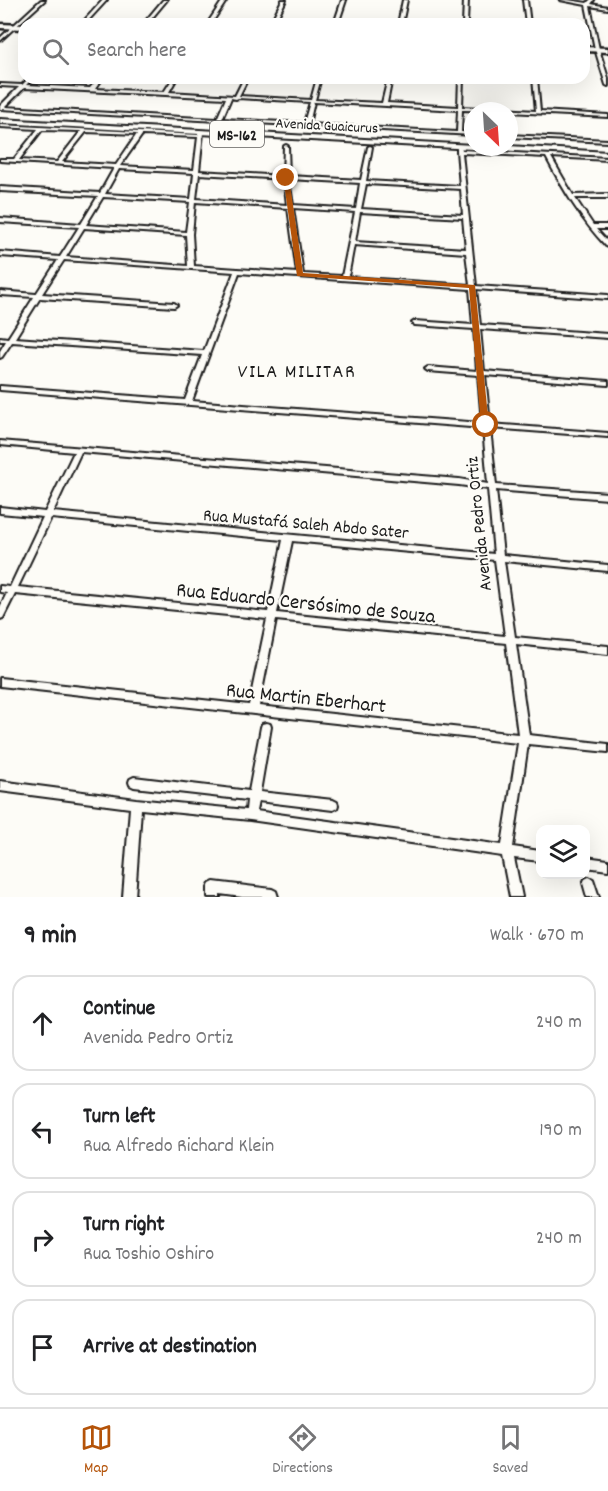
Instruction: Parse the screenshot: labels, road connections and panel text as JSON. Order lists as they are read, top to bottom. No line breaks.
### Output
{"streets":{"main road":["Avenida Guaicurus","MS-162"],"street":["Rua Mustafá Saleh Abdo Sater","Avenida Pedro Ortiz","Rua Eduardo Cersósimo de Souza","Rua Martin Eberhart"]},"crossings":[["Avenida Guaicurus","Avenida Pedro Ortiz"],["Rua Mustafá Saleh Abdo Sater","Avenida Pedro Ortiz"],["Avenida Pedro Ortiz","Rua Eduardo Cersósimo de Souza"],["Avenida Pedro Ortiz","Rua Martin Eberhart"]],"districts":["VILA MILITAR"],"north":"bottom right","page":{"search":"Search here","heading":["9 min","Walk · 670 m"],"list":[["Continue","Avenida Pedro Ortiz","240 m"],["Turn left","Rua Alfredo Richard Klein","190 m"],["Turn right","Rua Toshio Oshiro","240 m"],"Arrive at destination"],"nav":["Map","Directions","Saved"]}}
